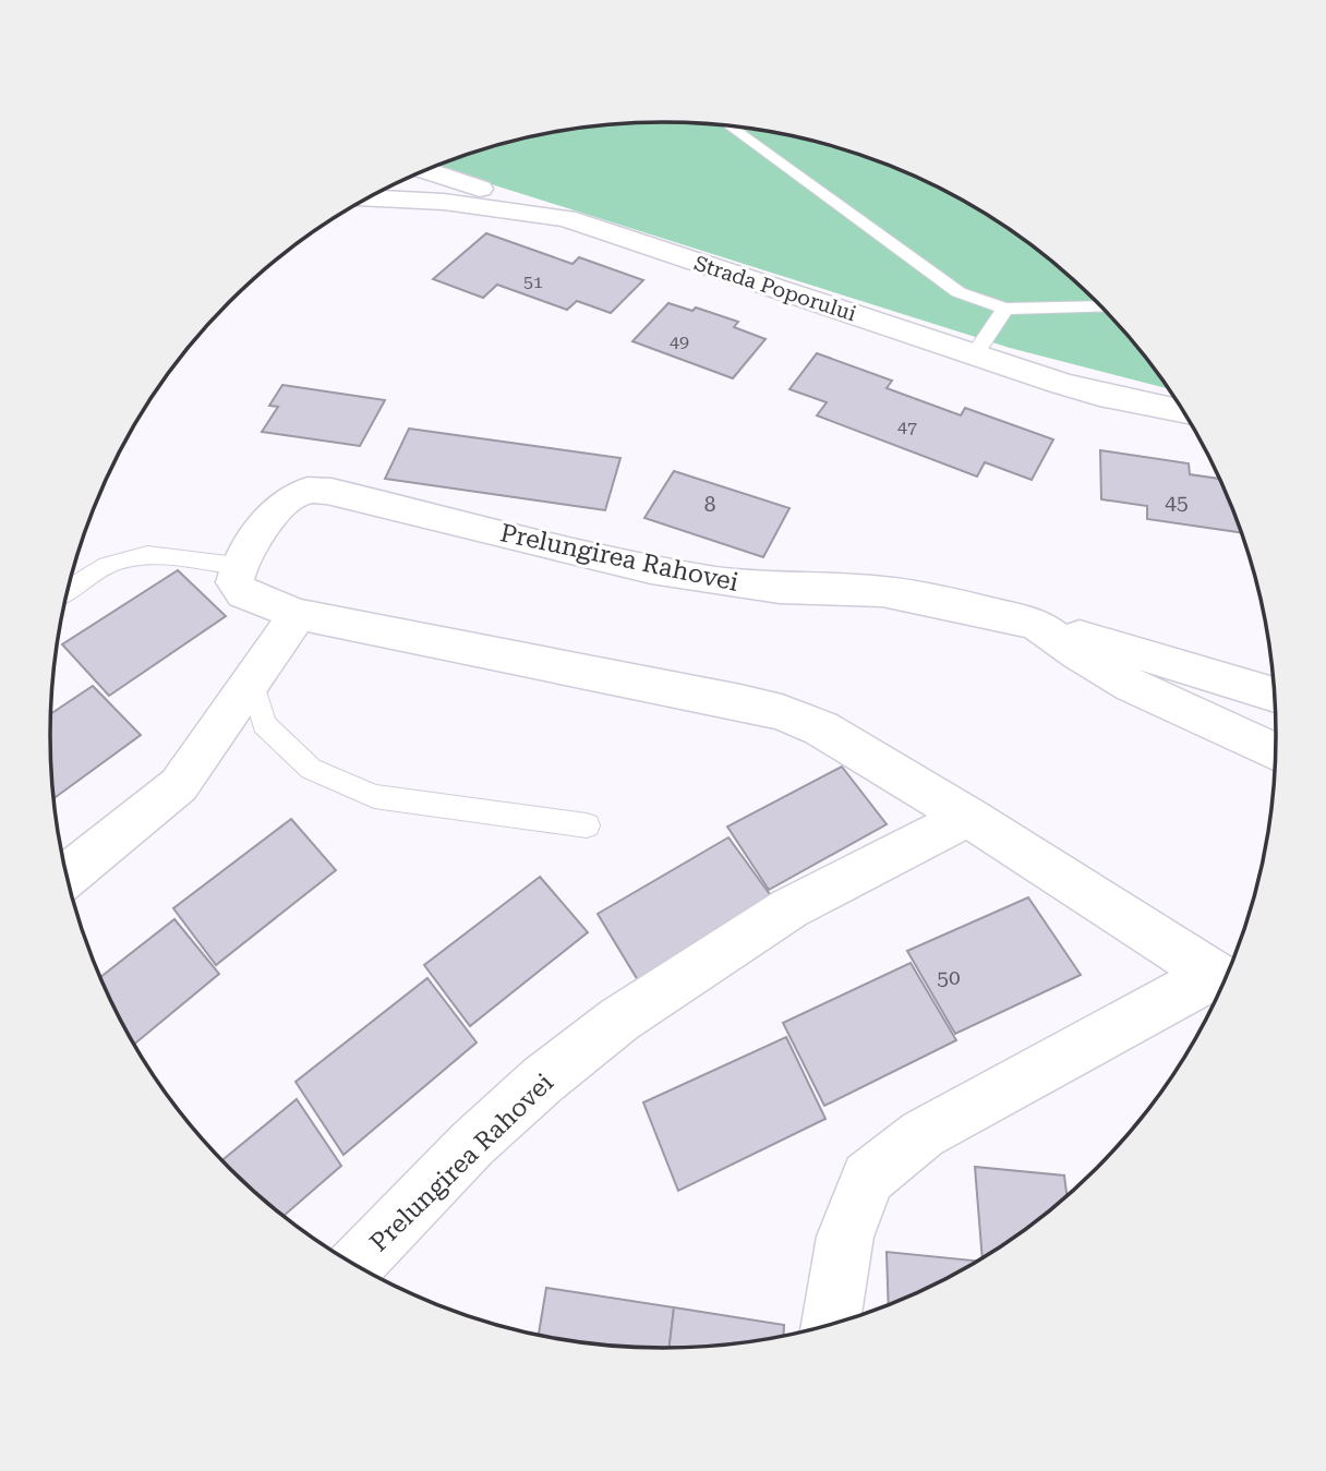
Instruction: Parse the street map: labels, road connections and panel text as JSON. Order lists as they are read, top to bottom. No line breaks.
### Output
{"streets":{"street":["Strada Poporului","Prelungirea Rahovei"]},"house_numbers":["51","49","47","45","8","50"]}
